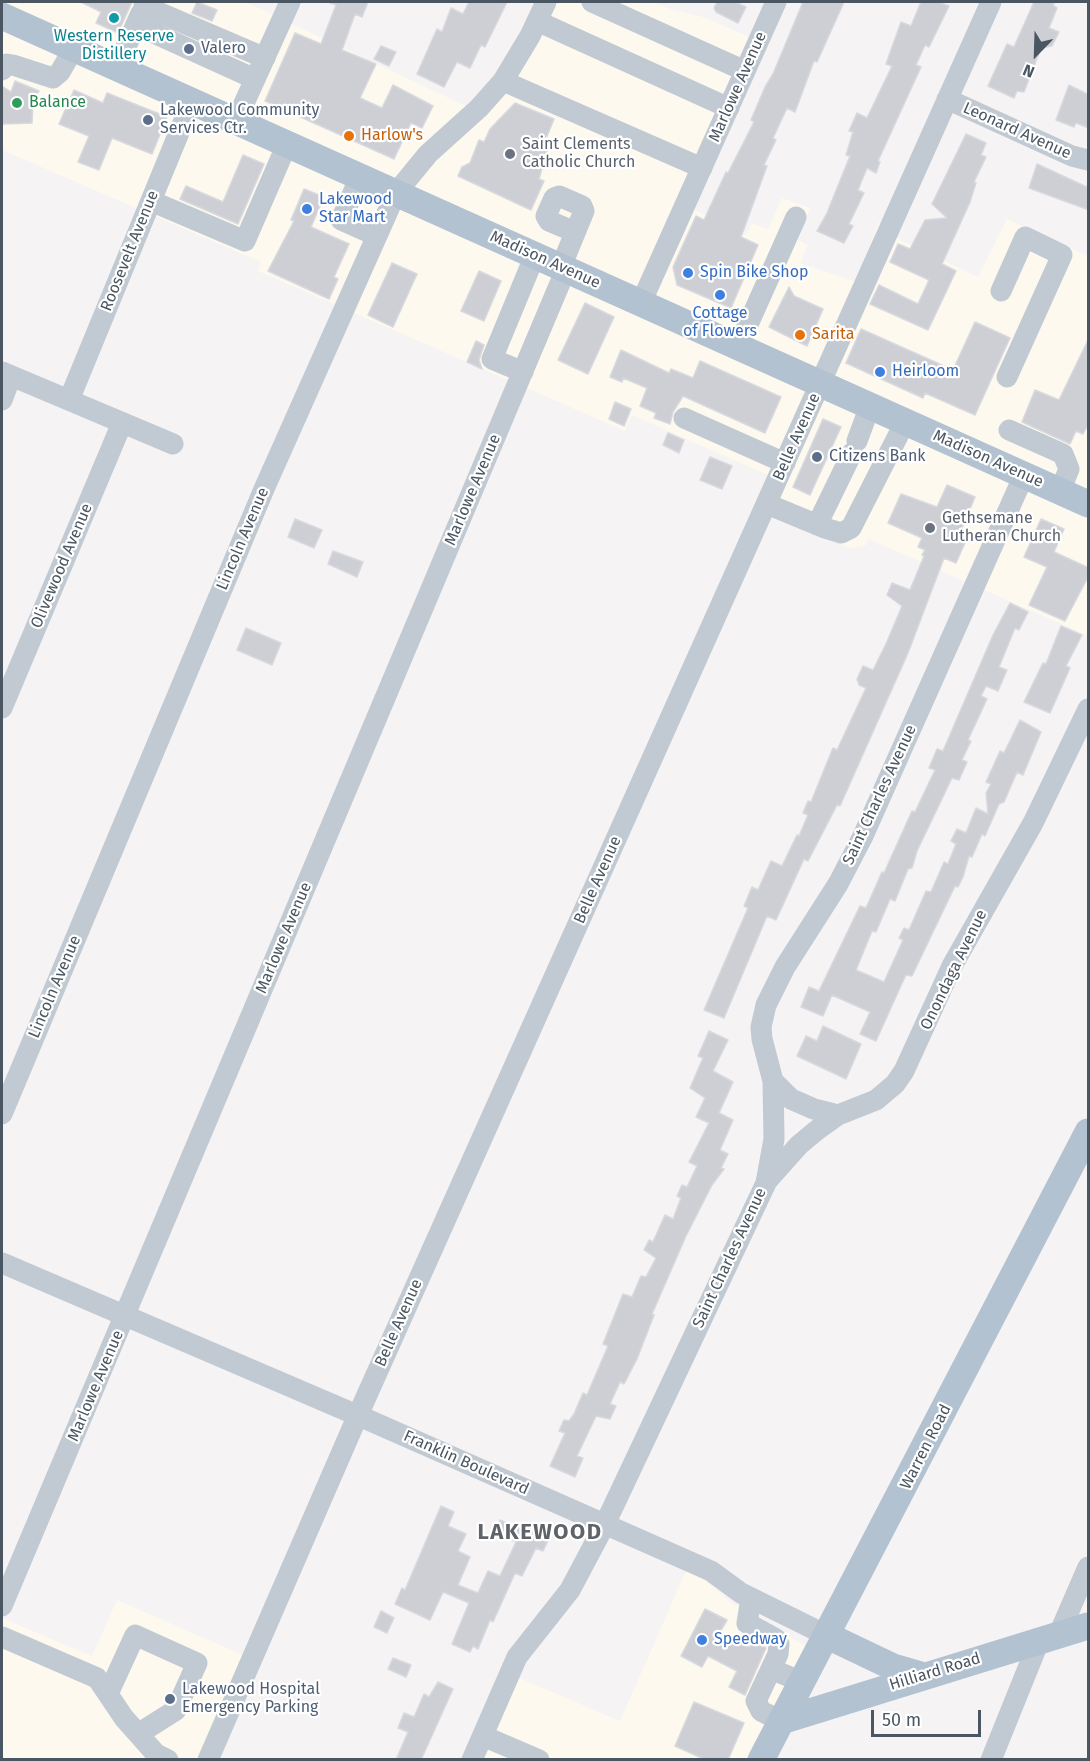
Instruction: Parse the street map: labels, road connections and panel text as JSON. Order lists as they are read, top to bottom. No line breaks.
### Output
{"streets":{"main road":["Madison Avenue","Warren Road","Franklin Boulevard","Hilliard Road"],"street":["Marlowe Avenue","Leonard Avenue","Roosevelt Avenue","Belle Avenue","Lincoln Avenue","Olivewood Avenue","Saint Charles Avenue","Onondaga Avenue"]},"crossings":[["Marlowe Avenue","Madison Avenue"],["Marlowe Avenue","Franklin Boulevard"],["Leonard Avenue","Belle Avenue"],["Roosevelt Avenue","Madison Avenue"],["Madison Avenue","Belle Avenue"],["Madison Avenue","Lincoln Avenue"],["Madison Avenue","Saint Charles Avenue"],["Belle Avenue","Franklin Boulevard"],["Saint Charles Avenue","Onondaga Avenue"],["Saint Charles Avenue","Franklin Boulevard"],["Warren Road","Franklin Boulevard"],["Warren Road","Hilliard Road"],["Franklin Boulevard","Hilliard Road"]],"districts":["LAKEWOOD"],"places":["Western Reserve Distillery","Valero","Balance","Lakewood Community Services Ctr.","Harlow's","Saint Clements Catholic Church","Lakewood Star Mart","Spin Bike Shop","Cottage of Flowers","Sarita","Heirloom","Citizens Bank","Gethsemane Lutheran Church","Speedway","Lakewood Hospital Emergency Parking"],"scale_bar":"50 m","north":"bottom left"}
